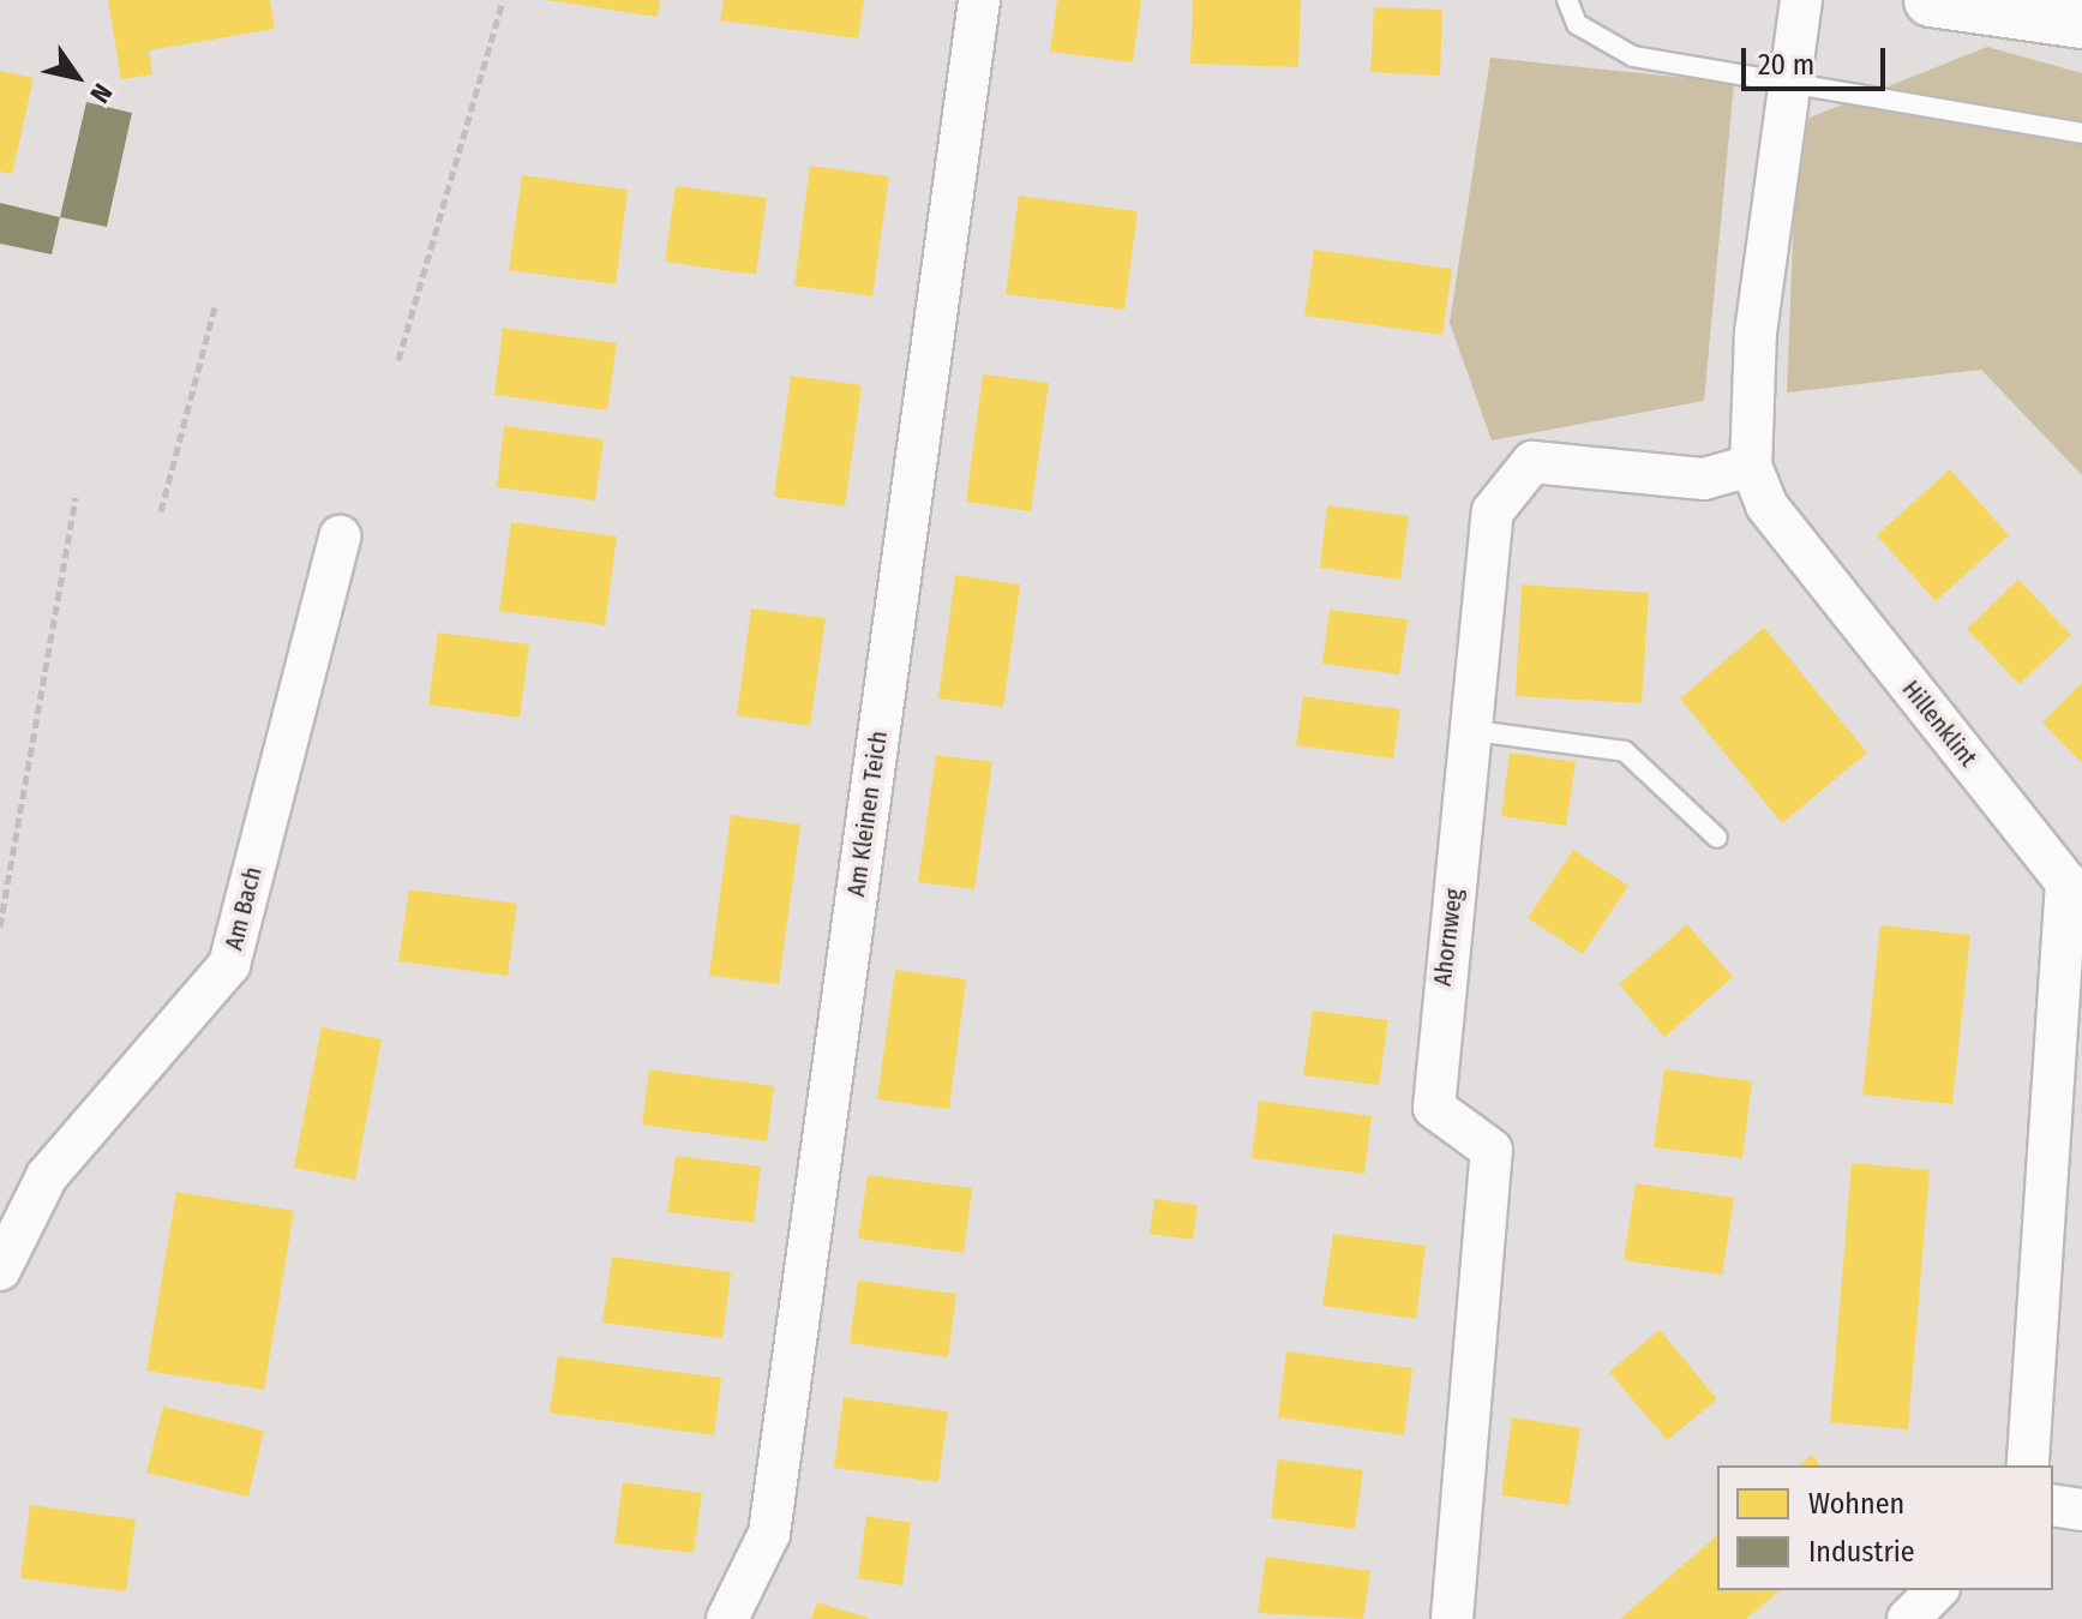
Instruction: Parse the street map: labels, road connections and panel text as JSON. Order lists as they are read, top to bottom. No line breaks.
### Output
{"streets":{"street":["Hillenklint","Am Kleinen Teich","Am Bach","Ahornweg"]},"crossings":[["Hillenklint","Ahornweg"]],"legend":["Wohnen","Industrie"],"scale_bar":"20 m","north":"bottom right"}
